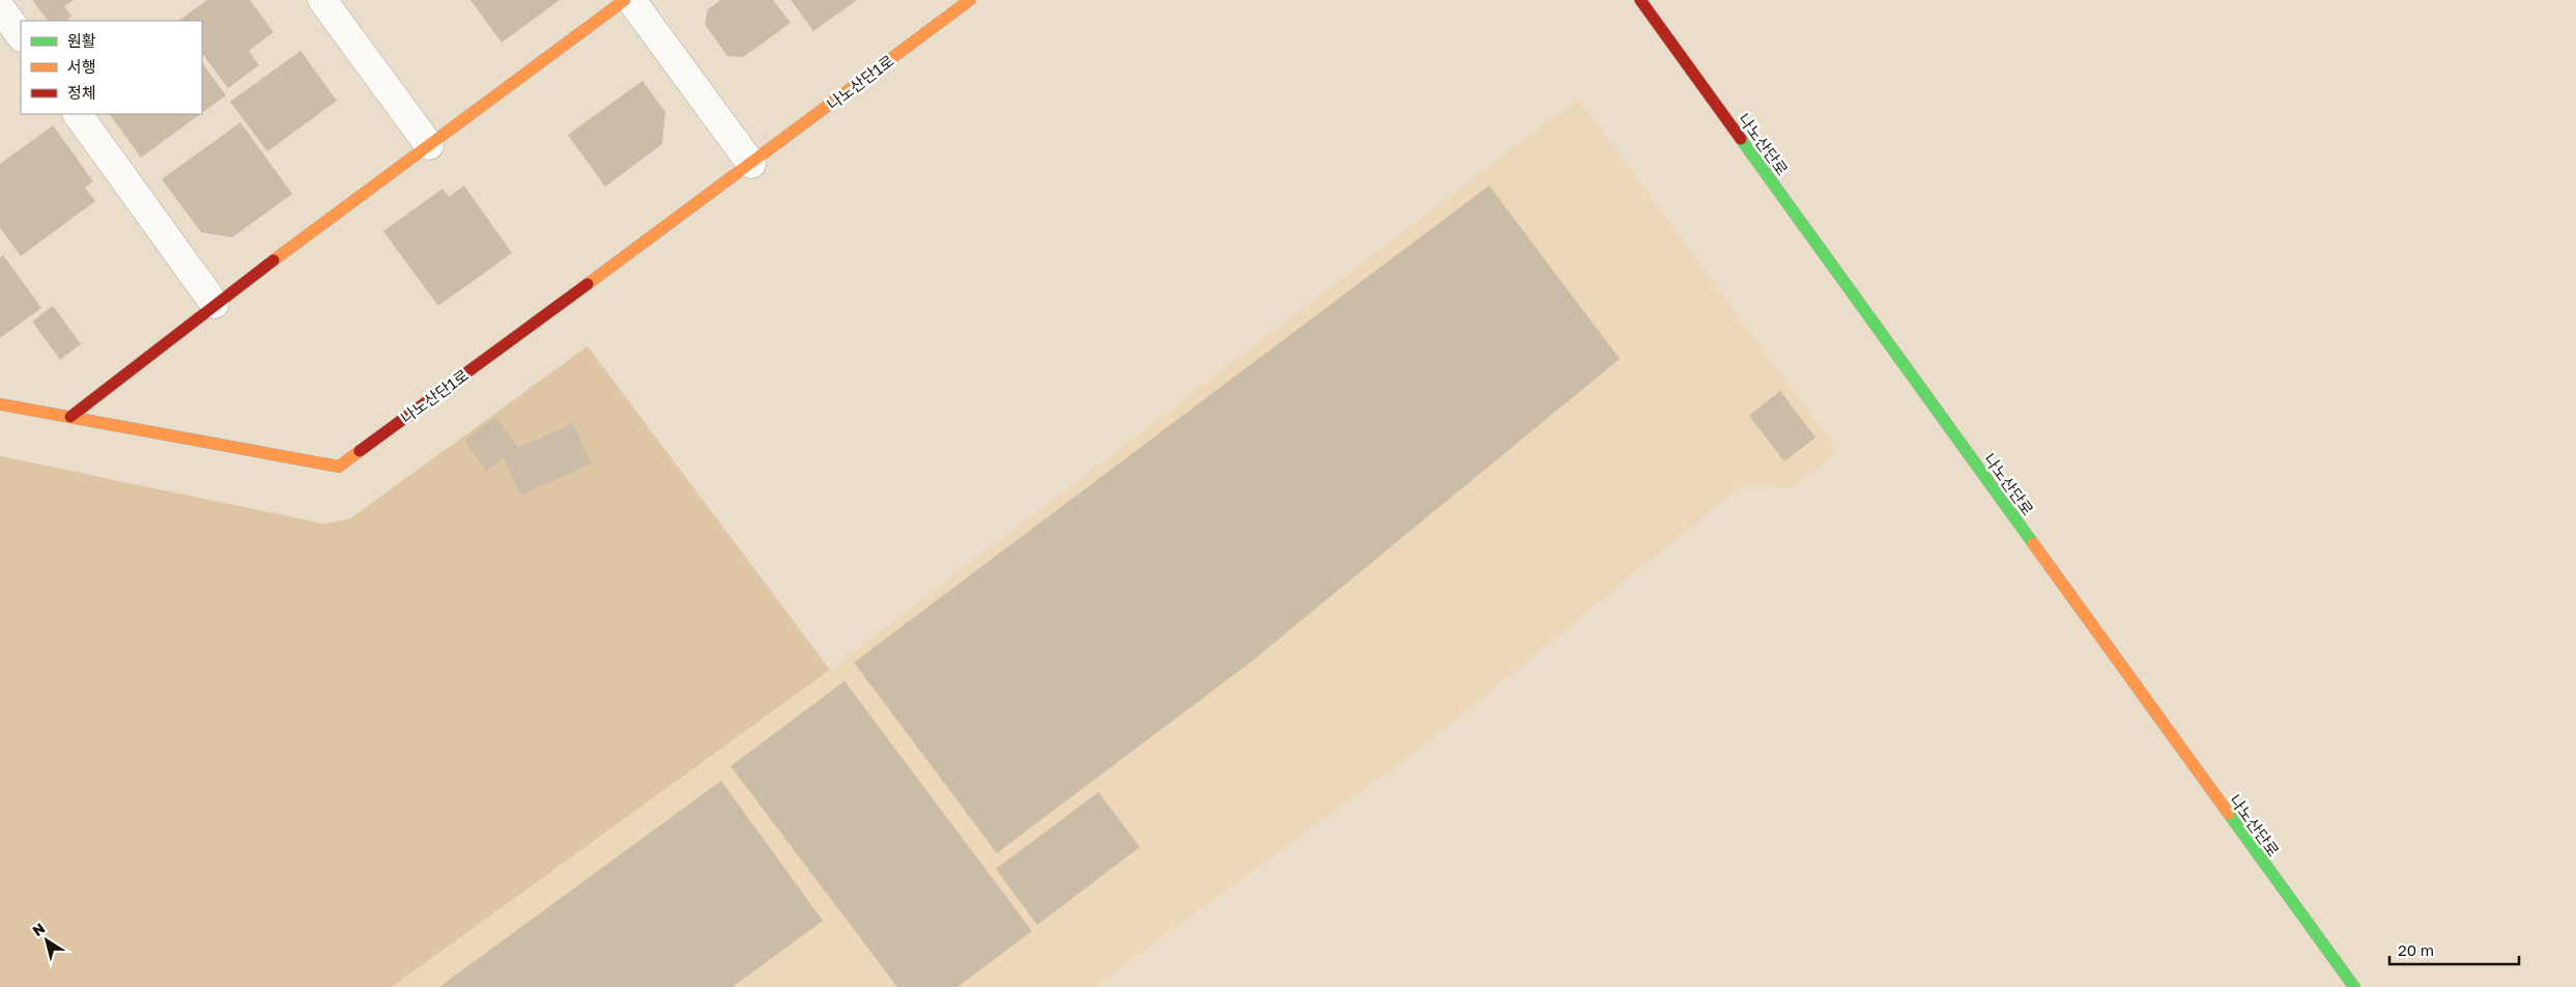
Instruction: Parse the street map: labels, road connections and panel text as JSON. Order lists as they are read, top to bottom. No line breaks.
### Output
{"streets":{"street":["나노산단1로","나노산단로"]},"legend":["원활","서행","정체"],"scale_bar":"20 m","north":"top left"}
